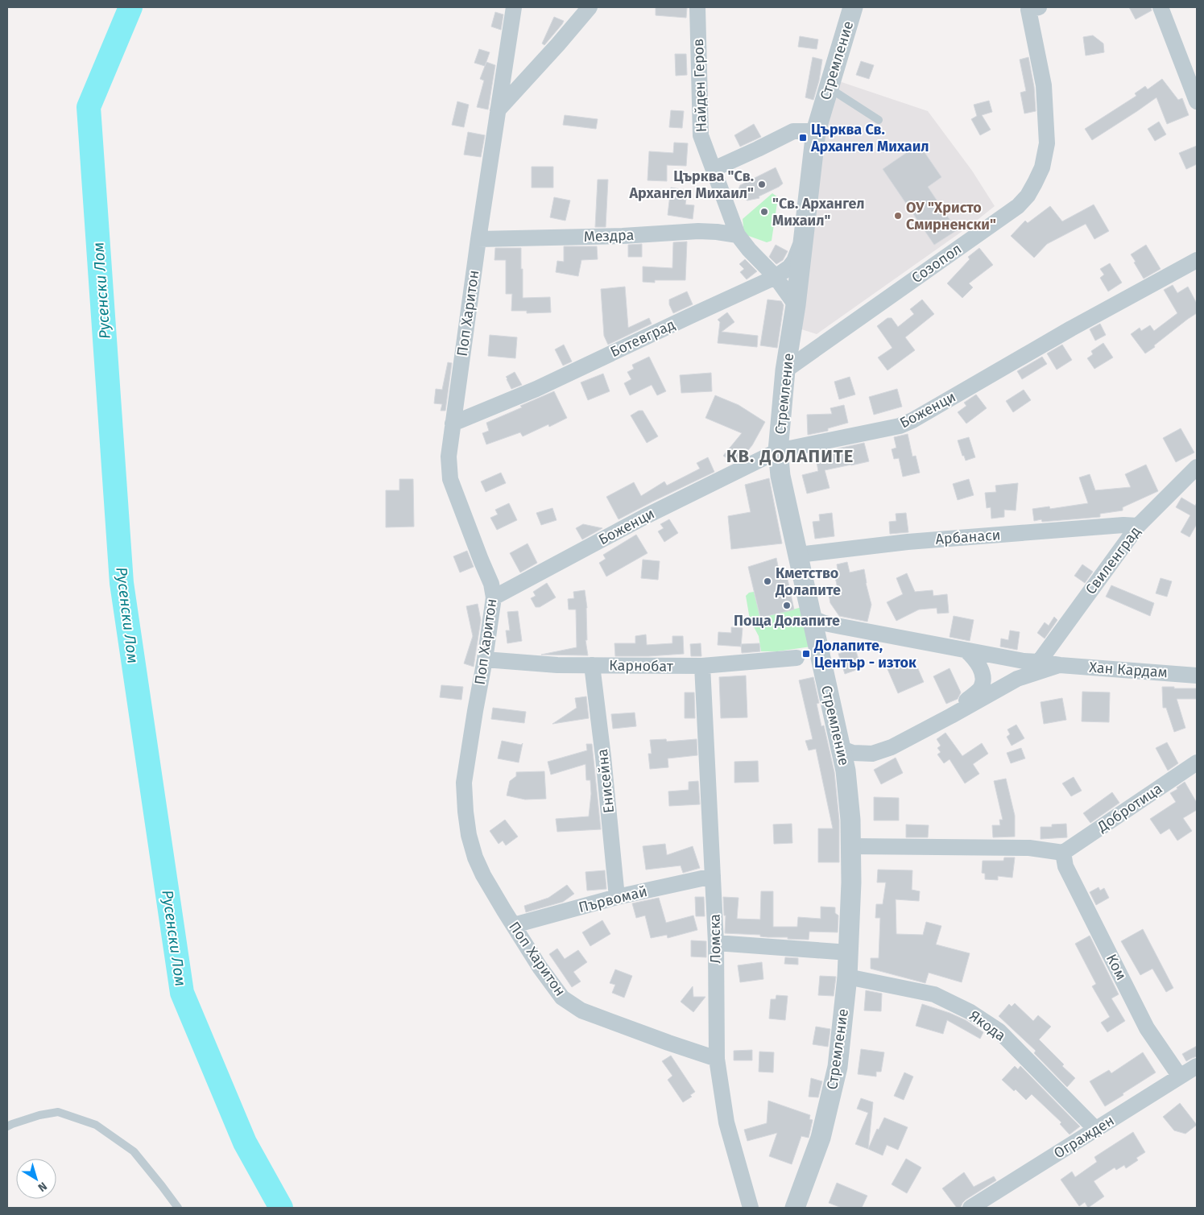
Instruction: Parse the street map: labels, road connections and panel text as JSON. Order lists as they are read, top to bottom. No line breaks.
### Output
{"streets":{"street":["Стремление","Найден Геров","Мездра","Созопол","Поп Харитон","Ботевград","Боженци","Арбанаси","Свиленград","Карнобат","Хан Кардам","Енисейна","Добротица","Първомай","Ломска","Ком","Якода","Огражден"]},"crossings":[["Стремление","Найден Геров"],["Стремление","Созопол"],["Стремление","Ботевград"],["Стремление","Боженци"],["Стремление","Арбанаси"],["Стремление","Хан Кардам"],["Стремление","Якода"],["Найден Геров","Мездра"],["Найден Геров","Ботевград"],["Мездра","Поп Харитон"],["Поп Харитон","Ботевград"],["Поп Харитон","Боженци"],["Поп Харитон","Карнобат"],["Поп Харитон","Първомай"],["Поп Харитон","Ломска"],["Арбанаси","Свиленград"],["Свиленград","Хан Кардам"],["Карнобат","Енисейна"],["Карнобат","Ломска"],["Енисейна","Първомай"],["Добротица","Ком"],["Първомай","Ломска"],["Ком","Огражден"],["Якода","Огражден"]],"districts":["КВ. ДОЛАПИТЕ"],"water":["Русенски Лом"],"places":{"transit":["Църква Св. Архангел Михаил","Долапите, Център - изток"],"other":["Църква \"Св. Архангел Михаил\"","\"Св. Архангел Михаил\"","ОУ \"Христо Смирненски\"","Кметство Долапите","Поща Долапите"]},"north":"bottom right"}
